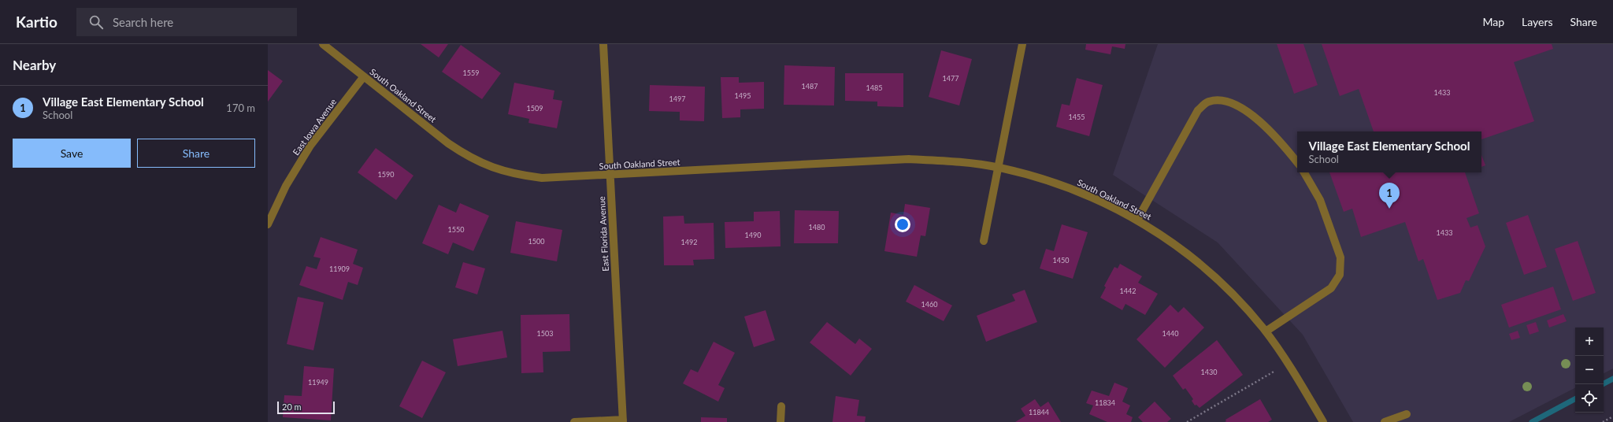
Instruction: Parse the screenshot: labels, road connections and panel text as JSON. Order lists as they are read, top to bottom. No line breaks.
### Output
{"streets":{"street":["South Oakland Street","East Iowa Avenue","East Florida Avenue"]},"crossings":[["South Oakland Street","East Iowa Avenue"],["South Oakland Street","East Florida Avenue"]],"house_numbers":["1559","1477","1487","1485","1433","1495","1497","1509","1455","1590","1480","1550","1433","1490","1500","1492","1450","11909","1442","1460","1503","1440","1430","11949","11834","11844"],"scale_bar":"20 m","page":{"header":"Kartio","search":"Search here","nav":["Map","Layers","Share"],"heading":"Nearby","list":[{"mark":"1","name":"Village East Elementary School","note":"School","value":"170 m"}],"buttons":["Save","Share"],"popup":["Village East Elementary School","School"],"pins":"1","map_buttons":["+","−"],"scale":"20 m"}}
